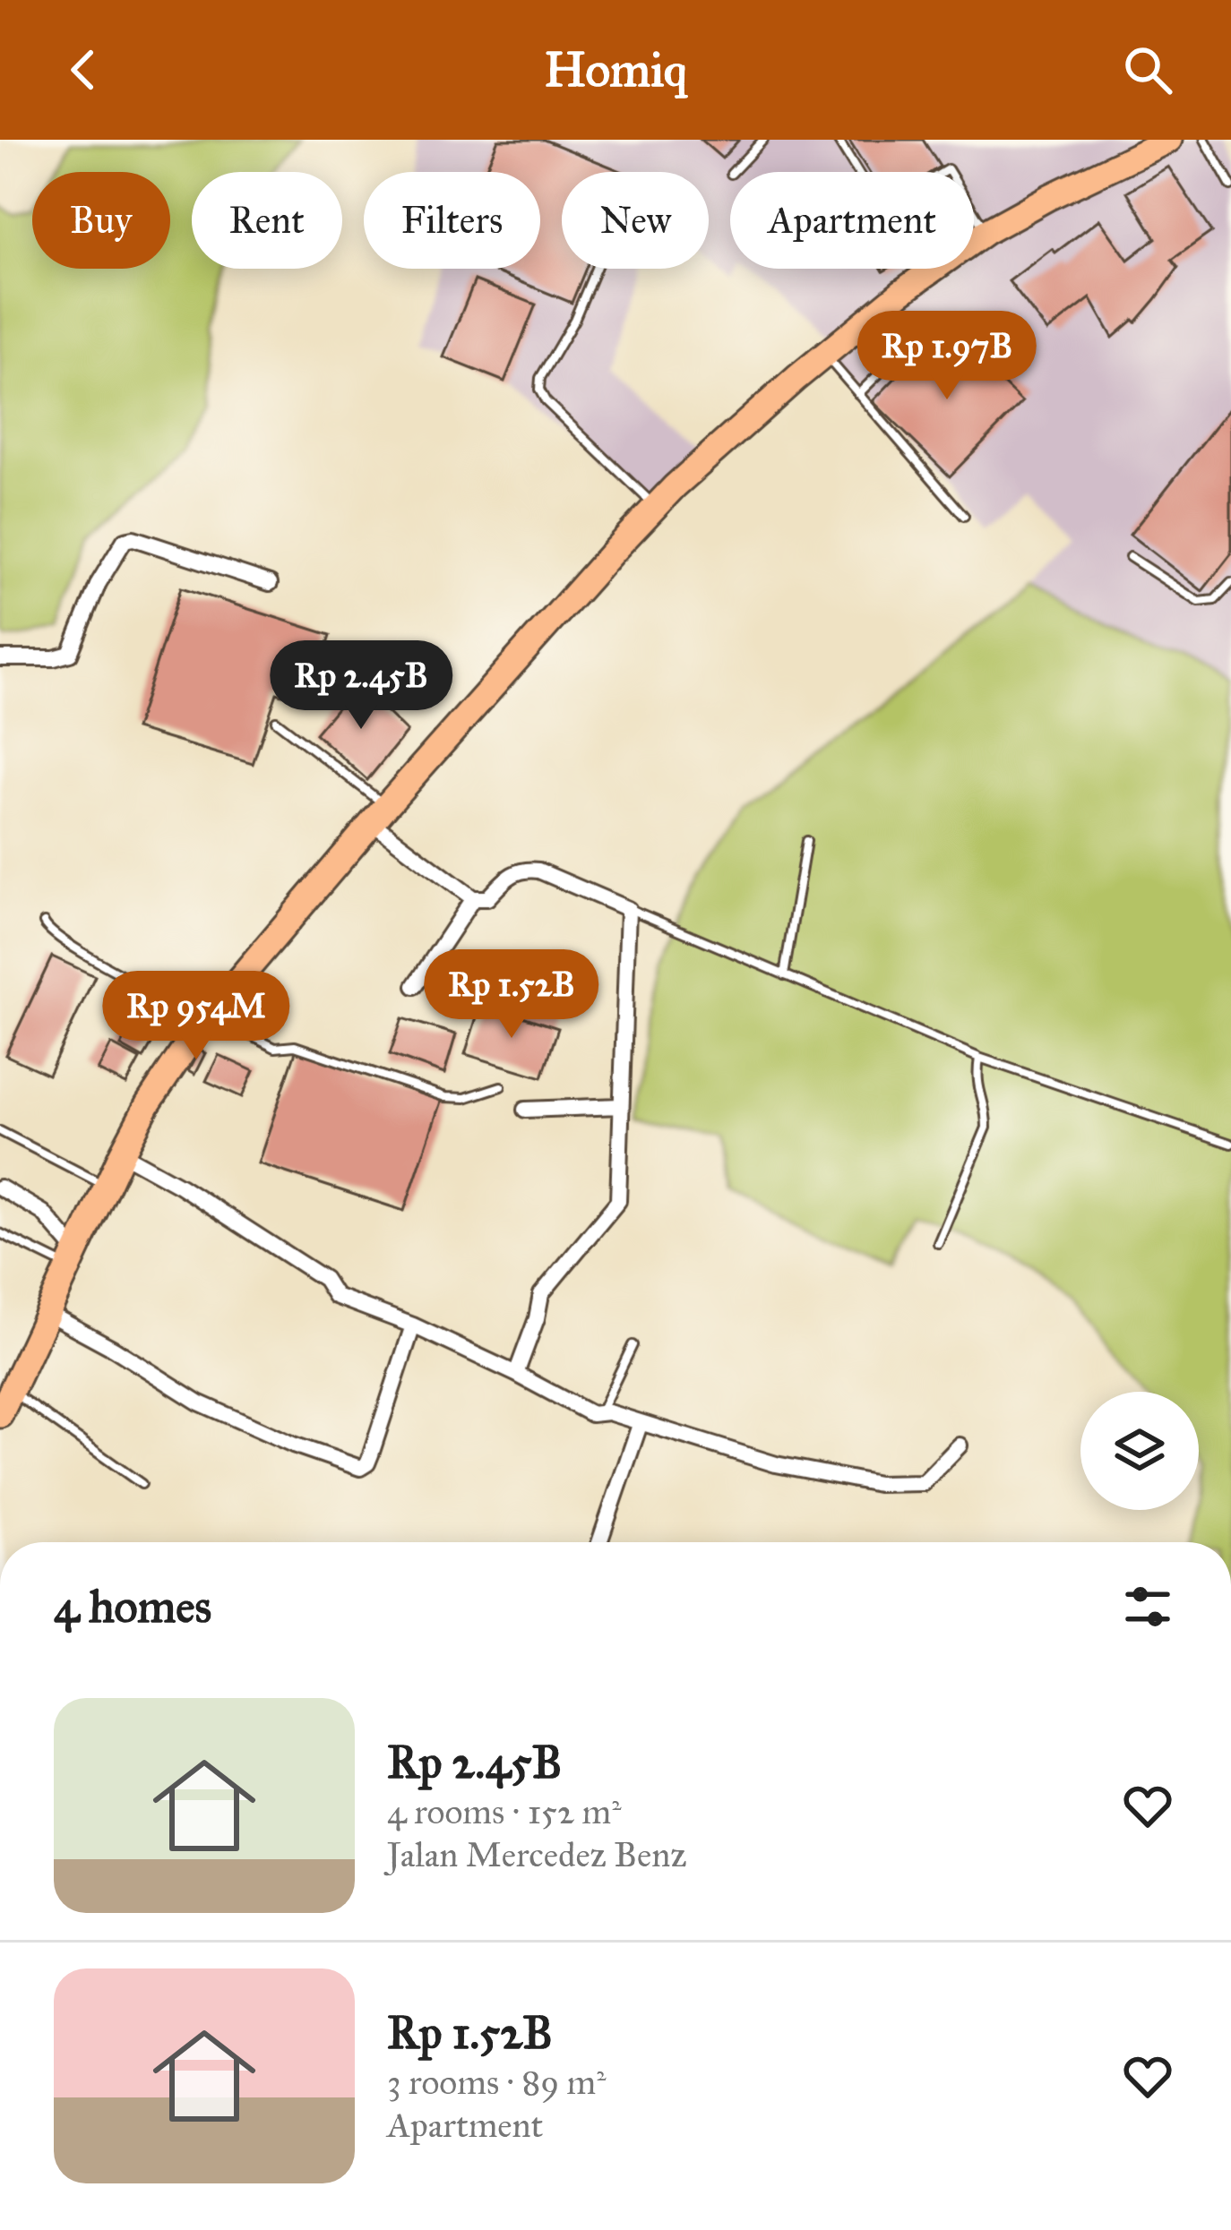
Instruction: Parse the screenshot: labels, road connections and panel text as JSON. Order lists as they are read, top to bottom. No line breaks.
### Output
{"page":{"header":"Homiq","chip":["Buy","Rent","Filters","New","Apartment"],"price":["Rp 1.97B","Rp 2.45B","Rp 1.52B","Rp 954M"],"heading":"4 homes","list":[{"name":"Rp 2.45B","note":"4 rooms · 152 m² · Jalan Mercedez Benz"},{"name":"Rp 1.52B","note":"3 rooms · 89 m² · Apartment"}]}}
